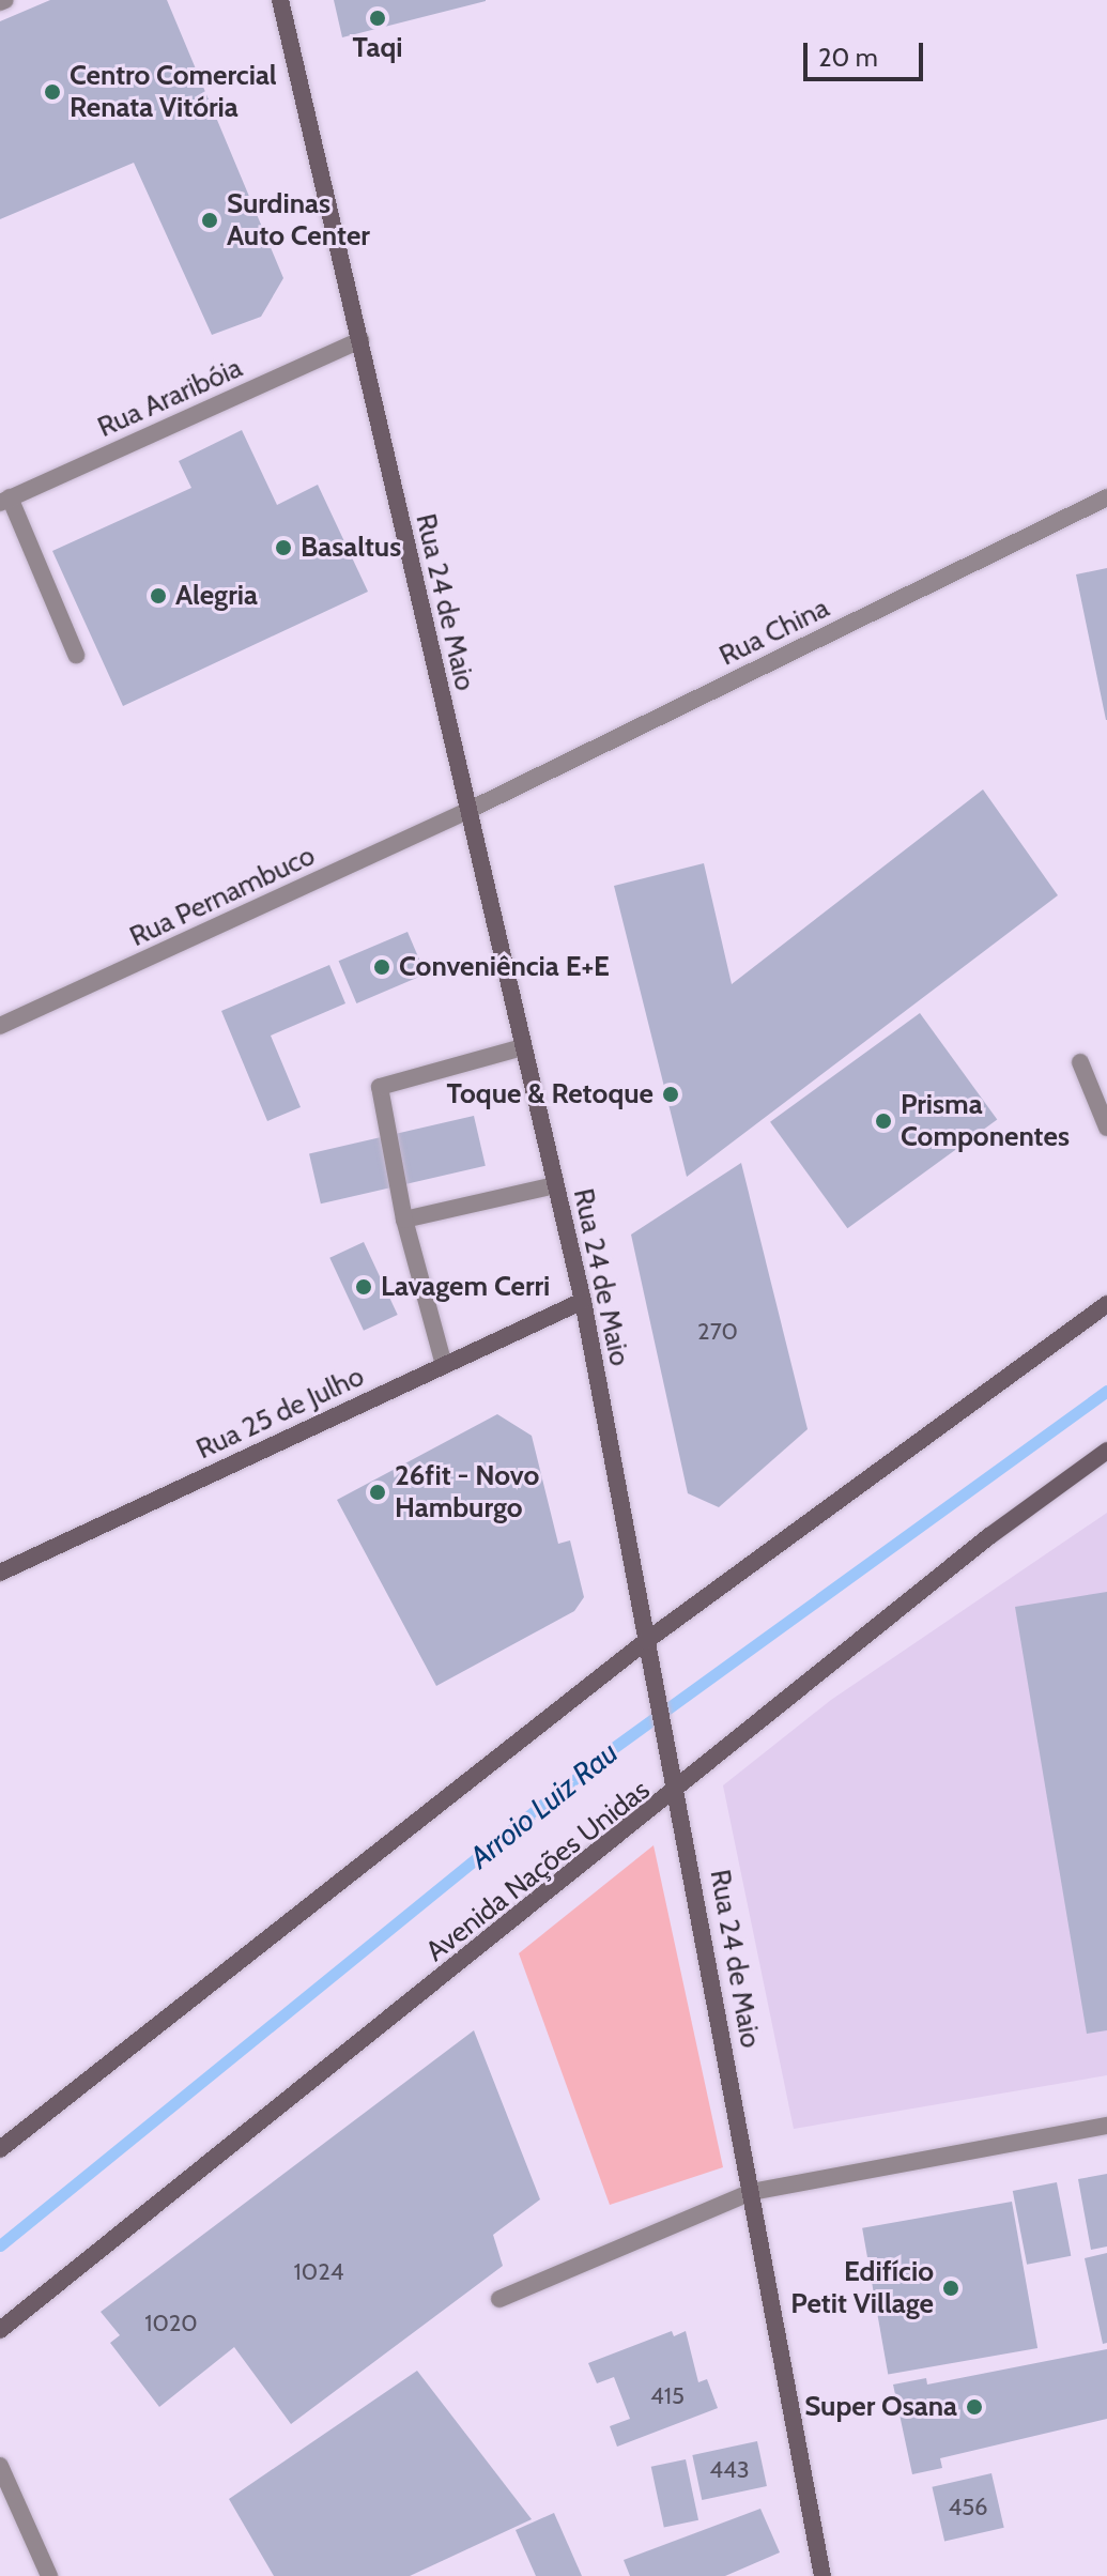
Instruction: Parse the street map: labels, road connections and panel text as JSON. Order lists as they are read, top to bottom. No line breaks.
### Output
{"streets":{"street":["Rua Araribóia","Rua 24 de Maio","Rua China","Rua Pernambuco","Rua 25 de Julho","Avenida Nações Unidas"]},"crossings":[["Rua Araribóia","Rua 24 de Maio"],["Rua 24 de Maio","Rua China"],["Rua 24 de Maio","Rua Pernambuco"],["Rua 24 de Maio","Rua 25 de Julho"],["Rua 24 de Maio","Avenida Nações Unidas"],["Rua China","Rua Pernambuco"]],"water":["Arroio Luiz Rau"],"places":["Taqi","Centro Comercial Renata Vitória","Surdinas Auto Center","Basaltus","Alegria","Conveniência E+E","Toque & Retoque","Prisma Componentes","Lavagem Cerri","26fit - Novo Hamburgo","Edifício Petit Village","Super Osana"],"house_numbers":["270","1024","1020","415","443","456"],"scale_bar":"20 m"}
